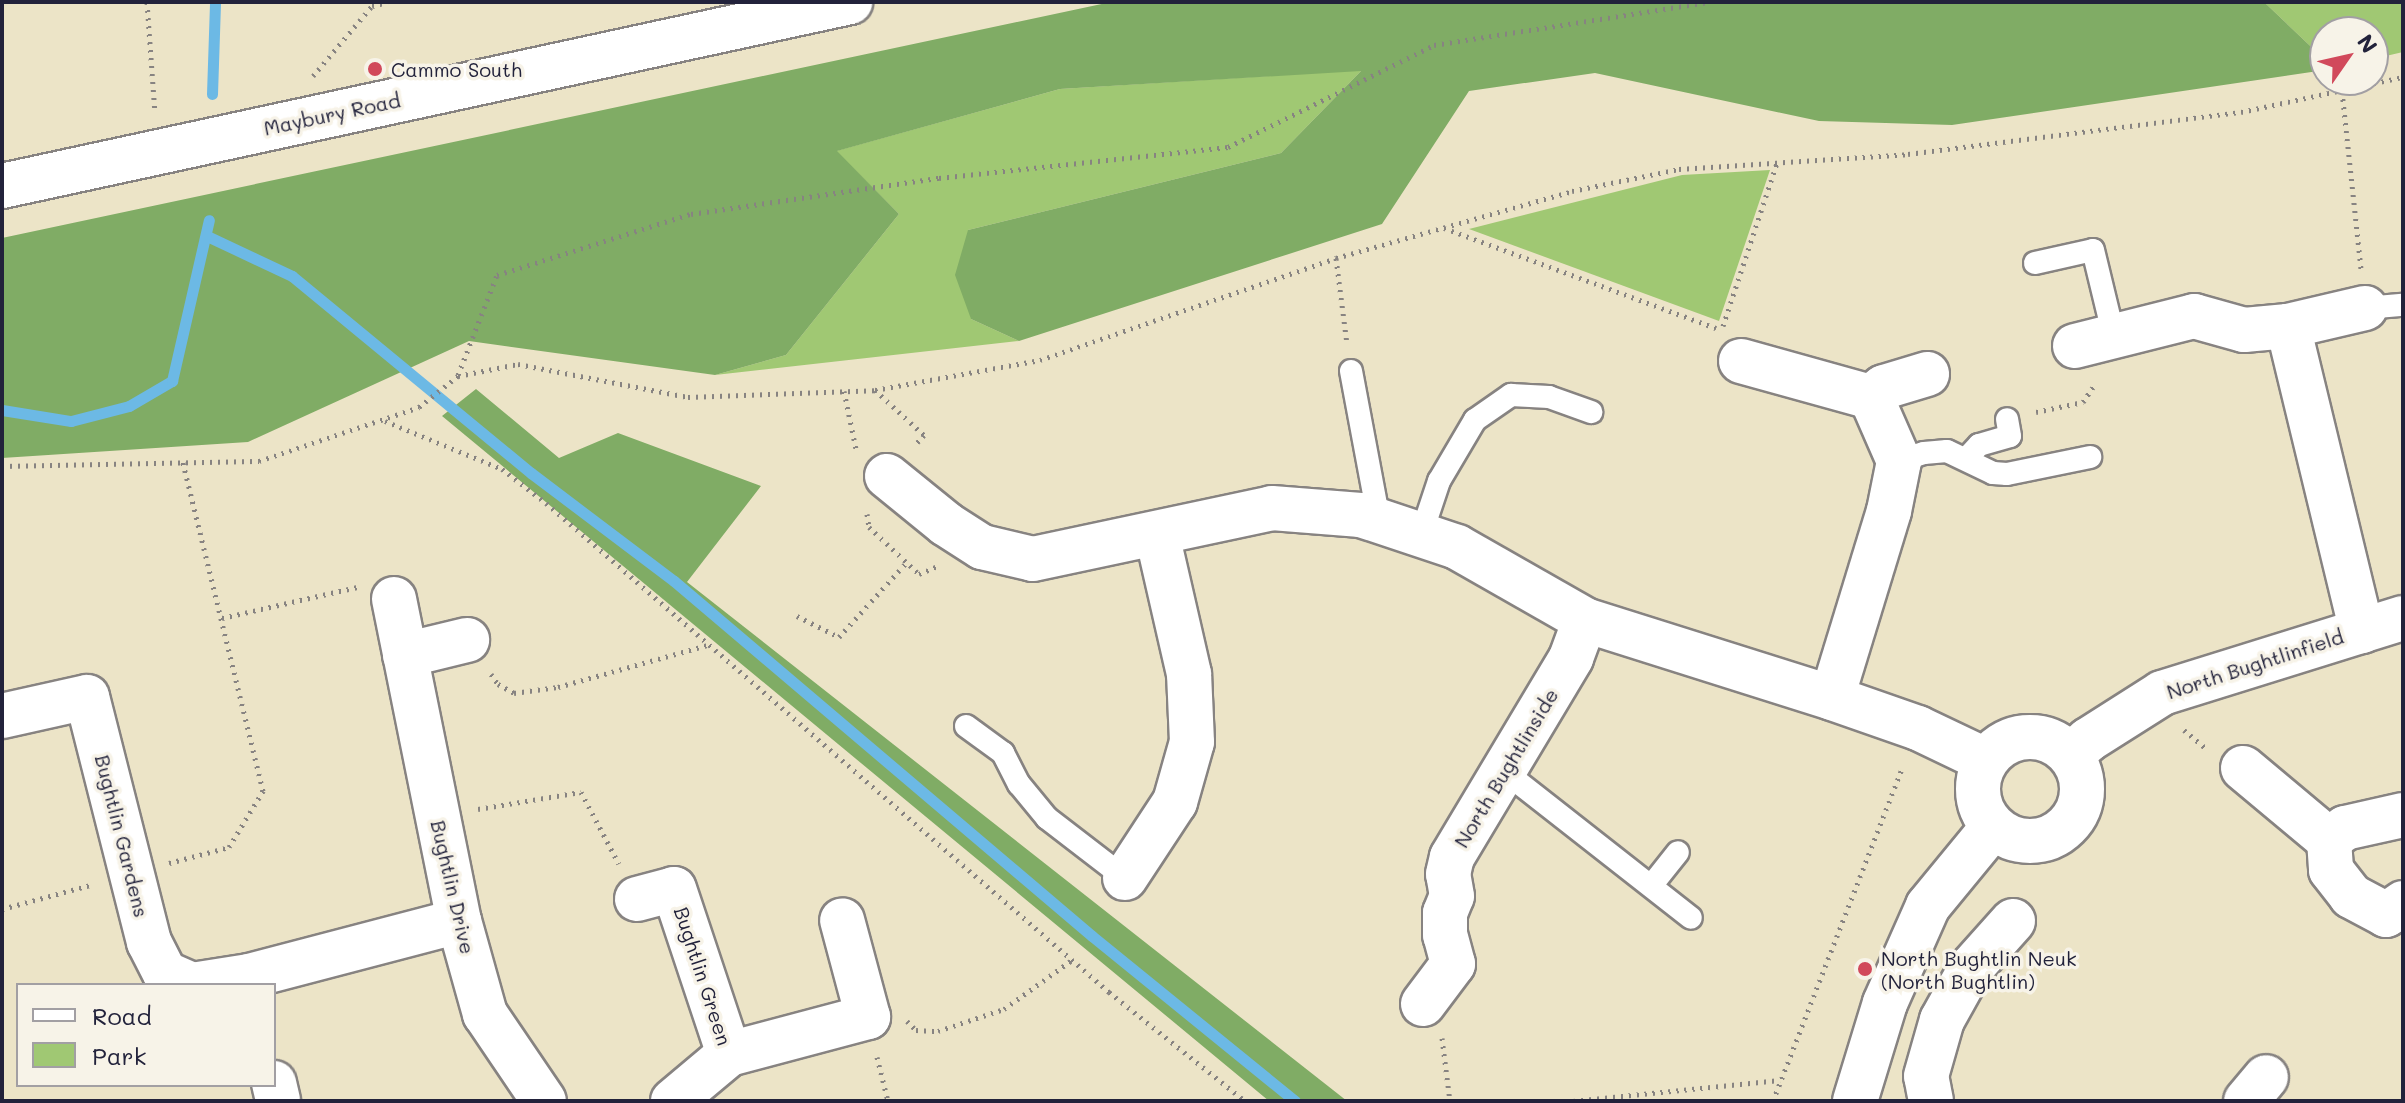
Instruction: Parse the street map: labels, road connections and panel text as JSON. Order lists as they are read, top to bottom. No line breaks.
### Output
{"streets":{"street":["Maybury Road","North Bughtlinfield","North Bughtlinside","Bughtlin Gardens","Bughtlin Drive","Bughtlin Green"]},"crossings":[["Bughtlin Gardens","Bughtlin Drive"]],"places":["Cammo South","North Bughtlin Neuk (North Bughtlin)"],"legend":["Road","Park"],"north":"top right"}
